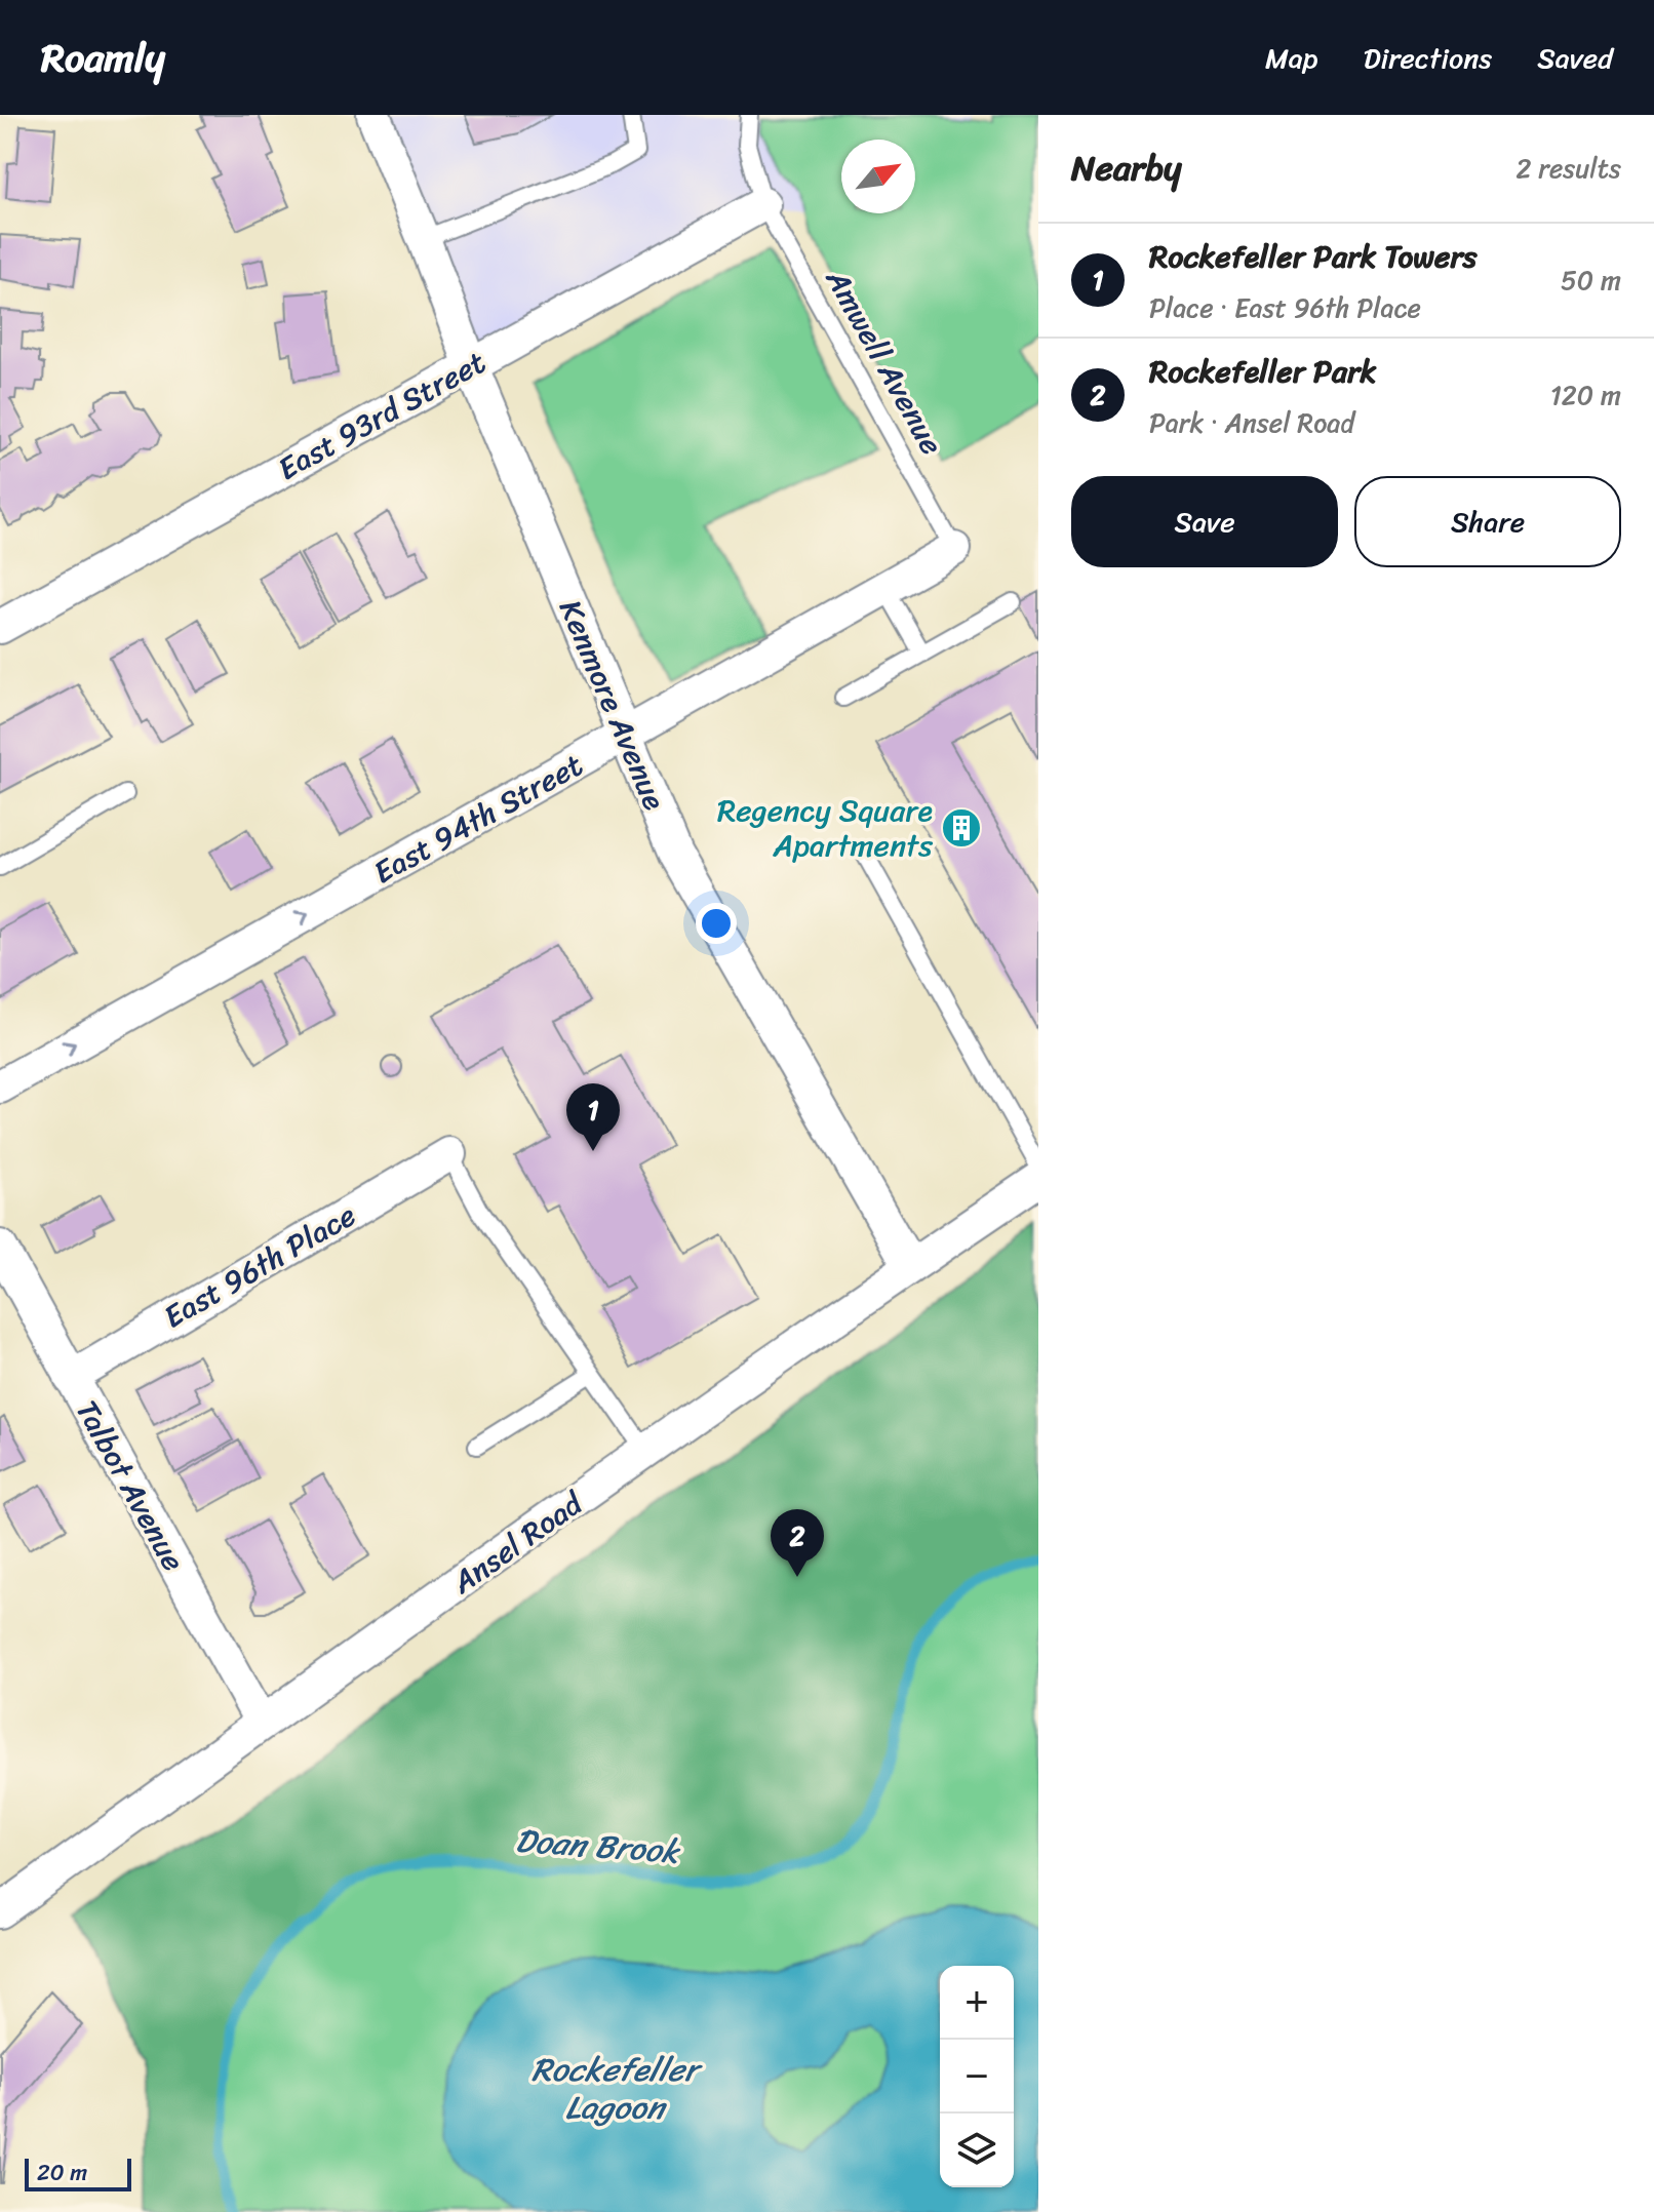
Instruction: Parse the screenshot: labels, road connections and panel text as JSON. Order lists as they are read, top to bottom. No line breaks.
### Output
{"streets":{"street":["East 93rd Street","Kenmore Avenue","East 94th Street","East 96th Place","Talbot Avenue","Ansel Road"],"lane":["Amwell Avenue"]},"crossings":[["Amwell Avenue","East 93rd Street"],["Amwell Avenue","East 94th Street"],["East 93rd Street","Kenmore Avenue"],["Kenmore Avenue","East 94th Street"],["Kenmore Avenue","Ansel Road"],["East 96th Place","Talbot Avenue"],["Talbot Avenue","Ansel Road"]],"one_way":["East 94th Street"],"water":["Doan Brook","Rockefeller Lagoon"],"places":{"building":["Regency Square Apartments"]},"scale_bar":"20 m","north":"top right","page":{"header":"Roamly","nav":["Map","Directions","Saved"],"heading":["Nearby","2 results"],"list":[{"mark":"1","name":"Rockefeller Park Towers","note":"Place · East 96th Place","value":"50 m"},{"mark":"2","name":"Rockefeller Park","note":"Park · Ansel Road","value":"120 m"}],"buttons":["Save","Share"],"pins":["1","2"],"map_buttons":["+","−"],"scale":"20 m"}}
